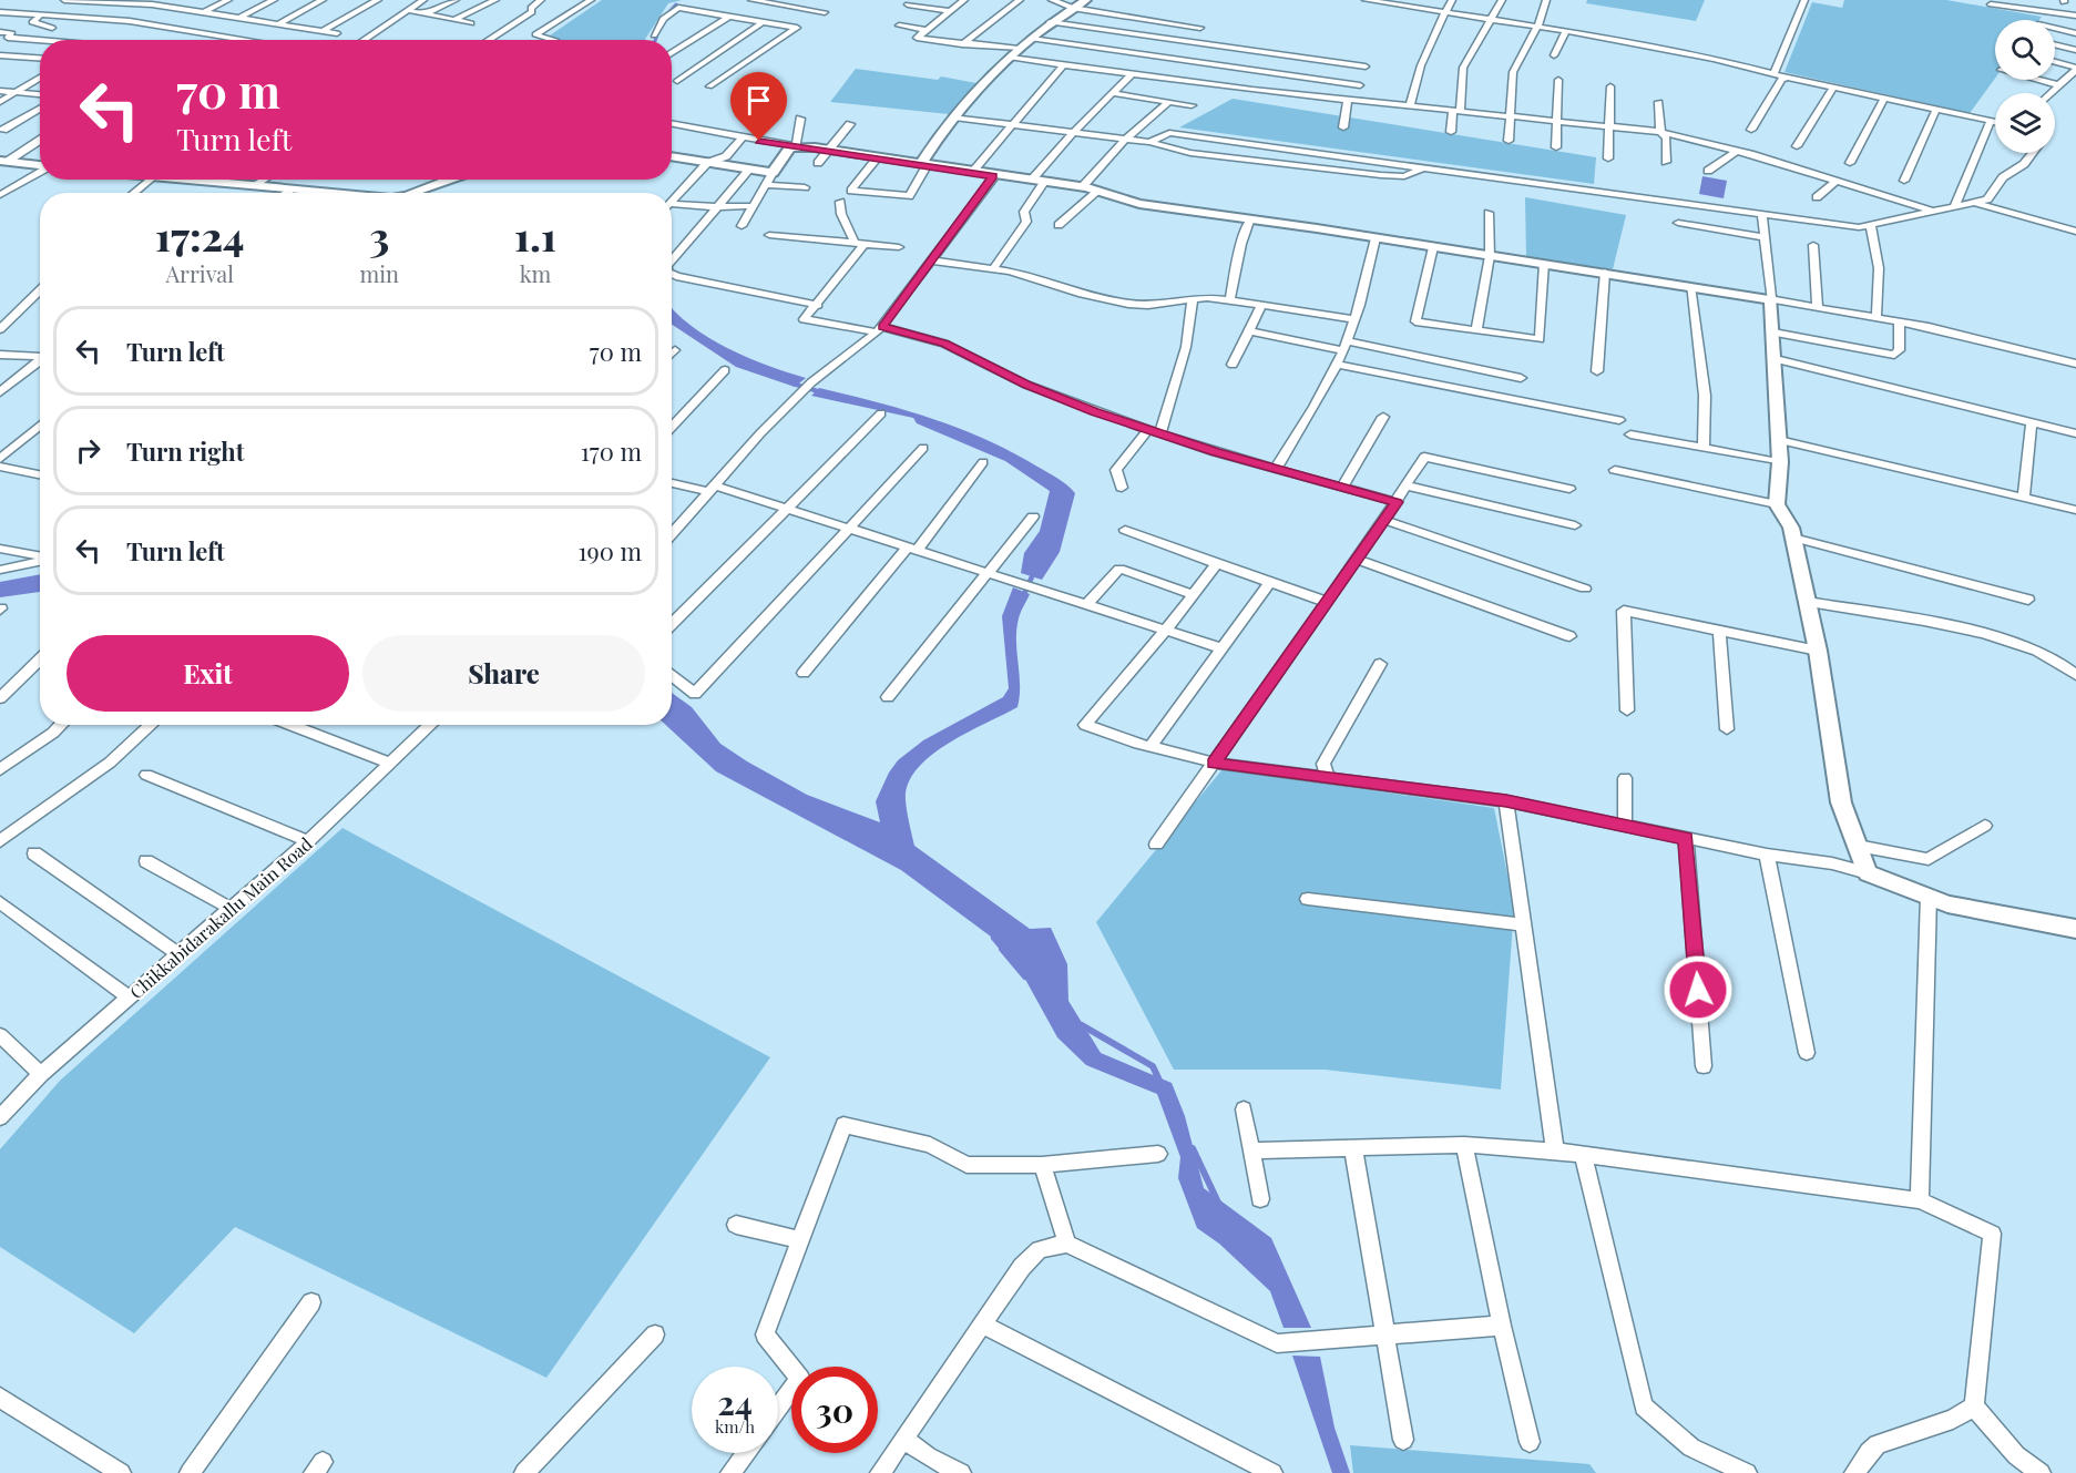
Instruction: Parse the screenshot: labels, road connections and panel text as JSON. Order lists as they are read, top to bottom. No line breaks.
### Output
{"streets":{"street":["Chikkabidarakallu Main Road"]},"page":{"turn":["70 m","Turn left"],"eta":["17:24","Arrival","3","min","1.1","km"],"list":[{"name":"Turn left","value":"70 m"},{"name":"Turn right","value":"170 m"},{"name":"Turn left","value":"190 m"}],"buttons":["Exit","Share"],"speed":"24 km/h","limit":"30"}}
